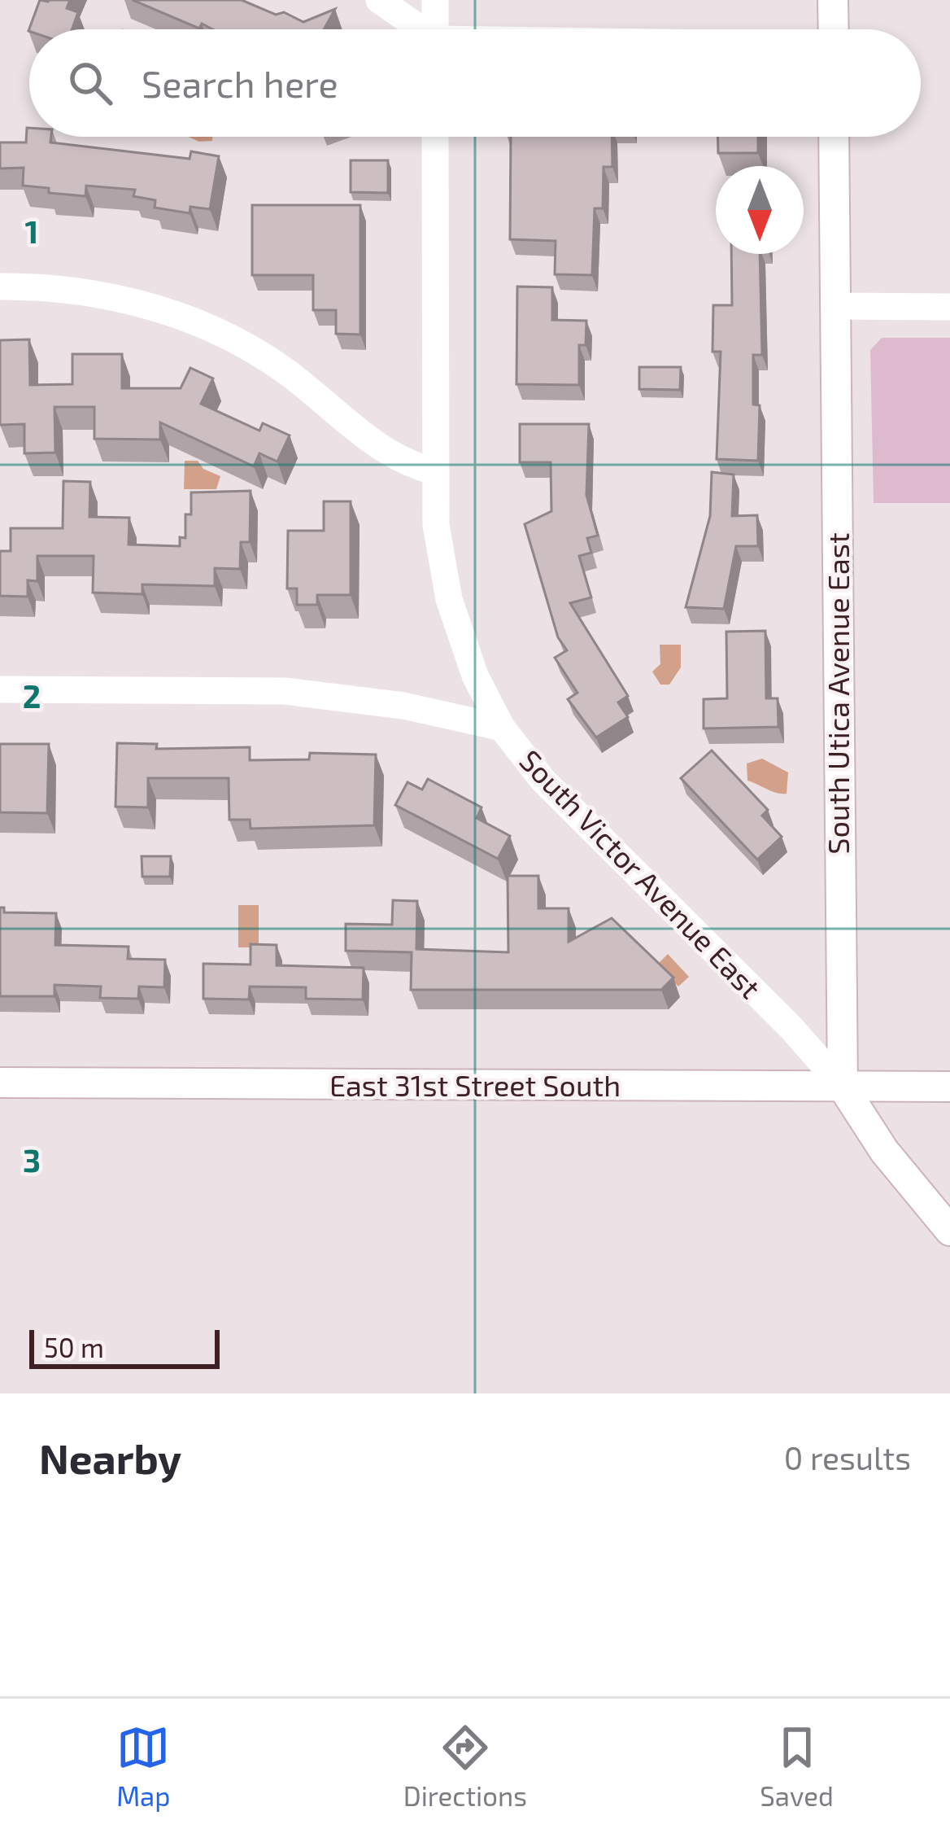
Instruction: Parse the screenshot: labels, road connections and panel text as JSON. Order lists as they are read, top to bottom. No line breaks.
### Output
{"streets":{"street":["South Utica Avenue East","South Victor Avenue East","East 31st Street South"]},"crossings":[["South Utica Avenue East","South Victor Avenue East"],["South Utica Avenue East","East 31st Street South"],["South Victor Avenue East","East 31st Street South"]],"scale_bar":"50 m","north":"bottom","page":{"search":"Search here","scale":"50 m","heading":["Nearby","0 results"],"nav":["Map","Directions","Saved"]},"grid":{"rows":["1","2","3"]}}
